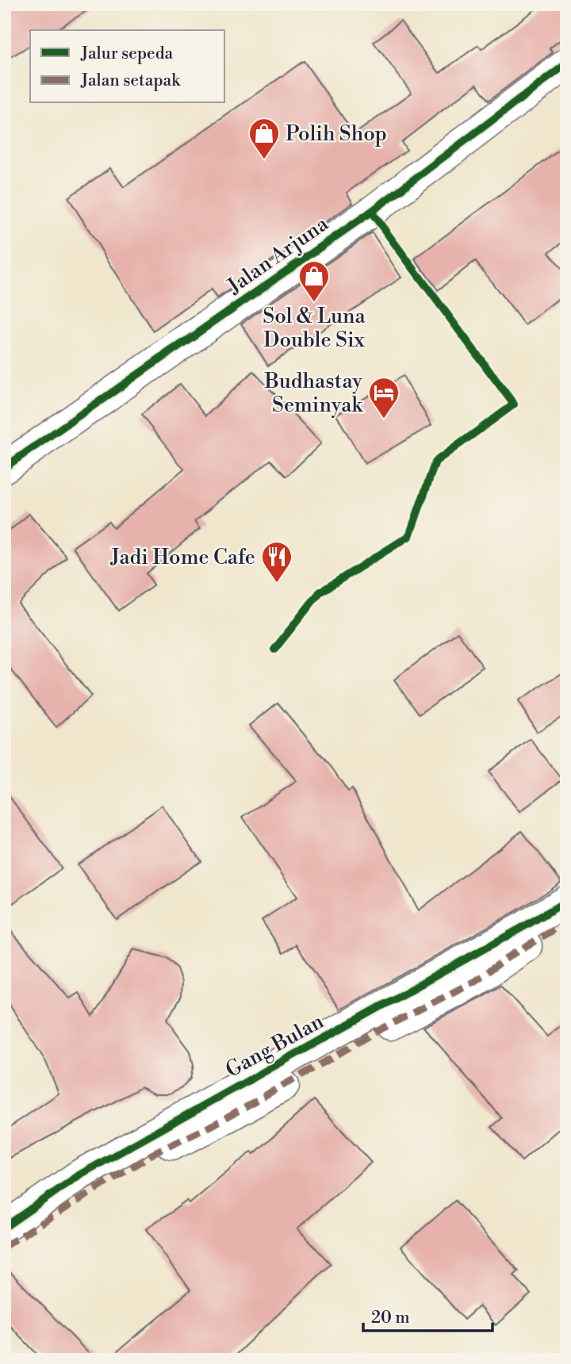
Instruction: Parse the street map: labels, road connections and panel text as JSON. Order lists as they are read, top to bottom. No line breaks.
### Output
{"streets":{"street":["Jalan Arjuna","Gang Bulan"]},"places":{"shop":["Polih Shop","Sol & Luna Double Six"],"hotel":["Budhastay Seminyak"],"restaurant":["Jadi Home Cafe"]},"legend":["Jalur sepeda","Jalan setapak"],"scale_bar":"20 m"}
